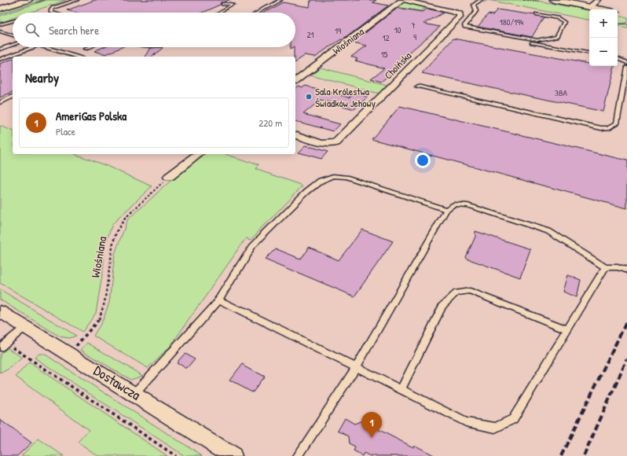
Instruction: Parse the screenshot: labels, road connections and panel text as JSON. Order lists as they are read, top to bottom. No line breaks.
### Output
{"streets":{"street":["Wiośniana","Choińska","Dostawcza"]},"crossings":[["Wiośniana","Choińska"],["Wiośniana","Dostawcza"]],"places":["Sala Królestwa Świadków Jehowy"],"house_numbers":["180/194","7","10","19","21","9","12","15","3BA"],"page":{"map_buttons":["+","−"],"search":"Search here","heading":"Nearby","list":[{"mark":"1","name":"AmeriGas Polska","note":"Place","value":"220 m"}],"pins":"1"}}
